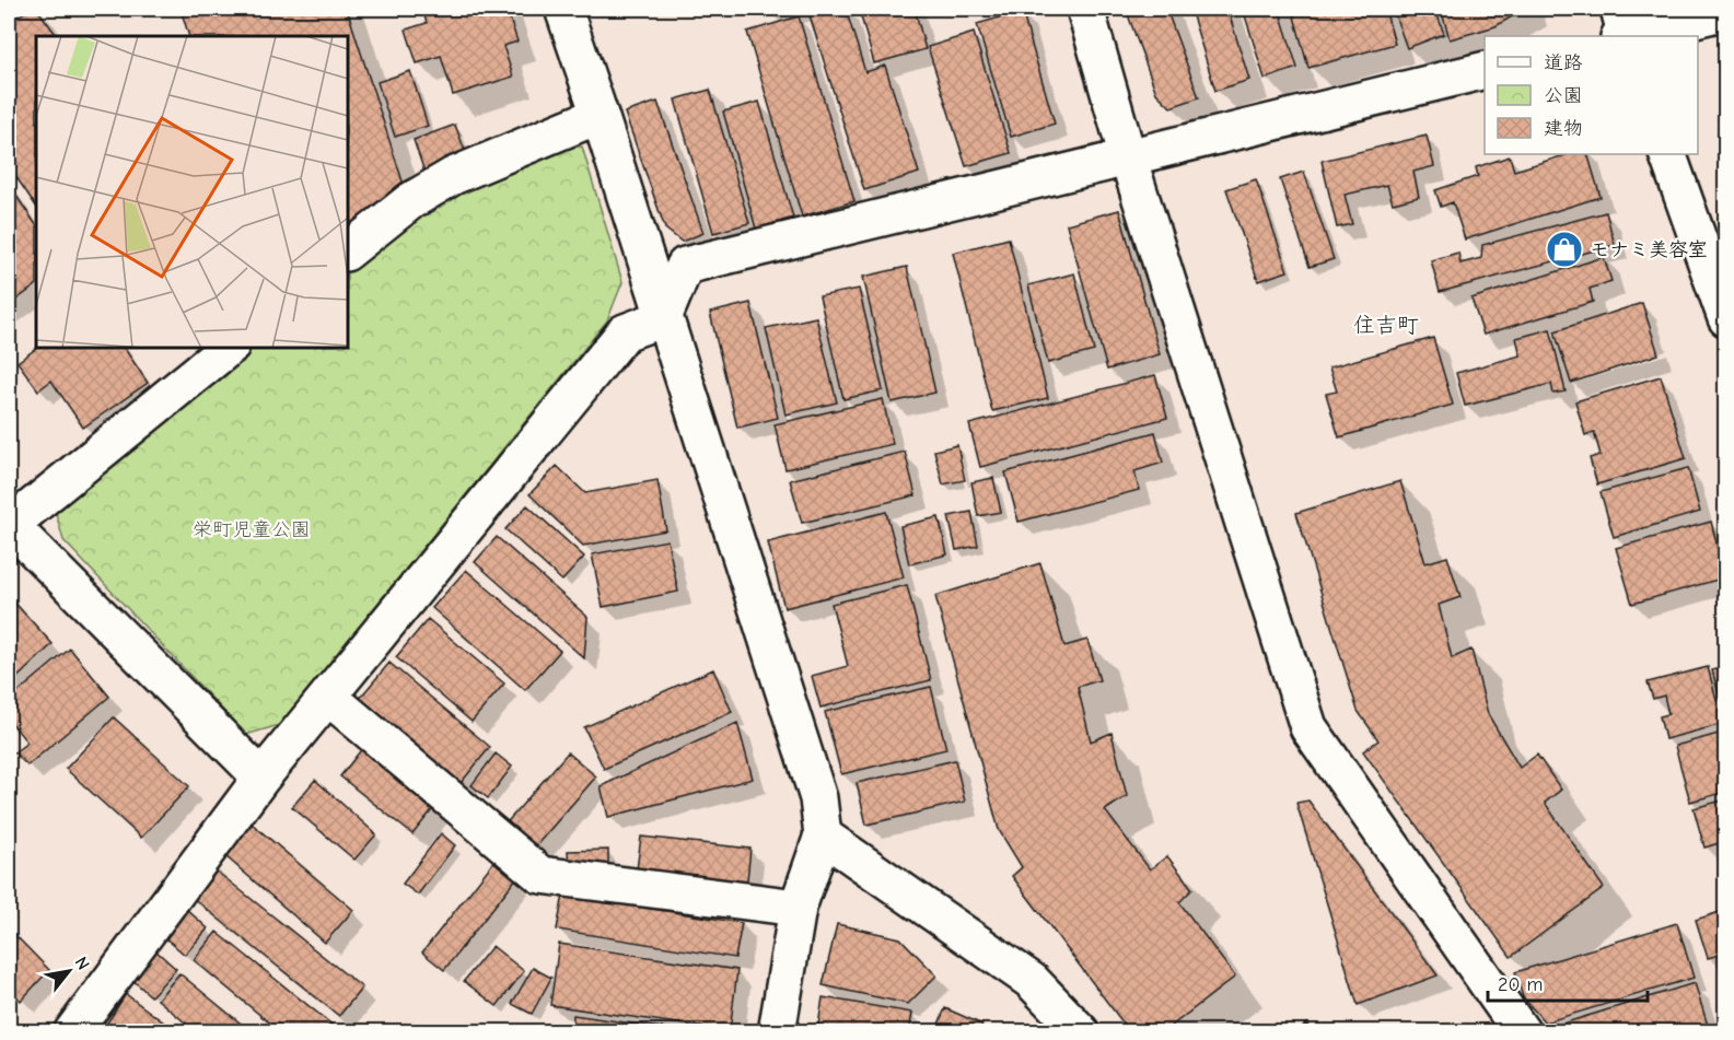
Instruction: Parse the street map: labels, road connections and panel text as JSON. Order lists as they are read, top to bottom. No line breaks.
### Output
{"districts":["住吉町"],"parks":["栄町児童公園"],"places":{"shop":["モナミ美容室"]},"legend":["道路","公園","建物"],"scale_bar":"20 m","north":"top right"}
